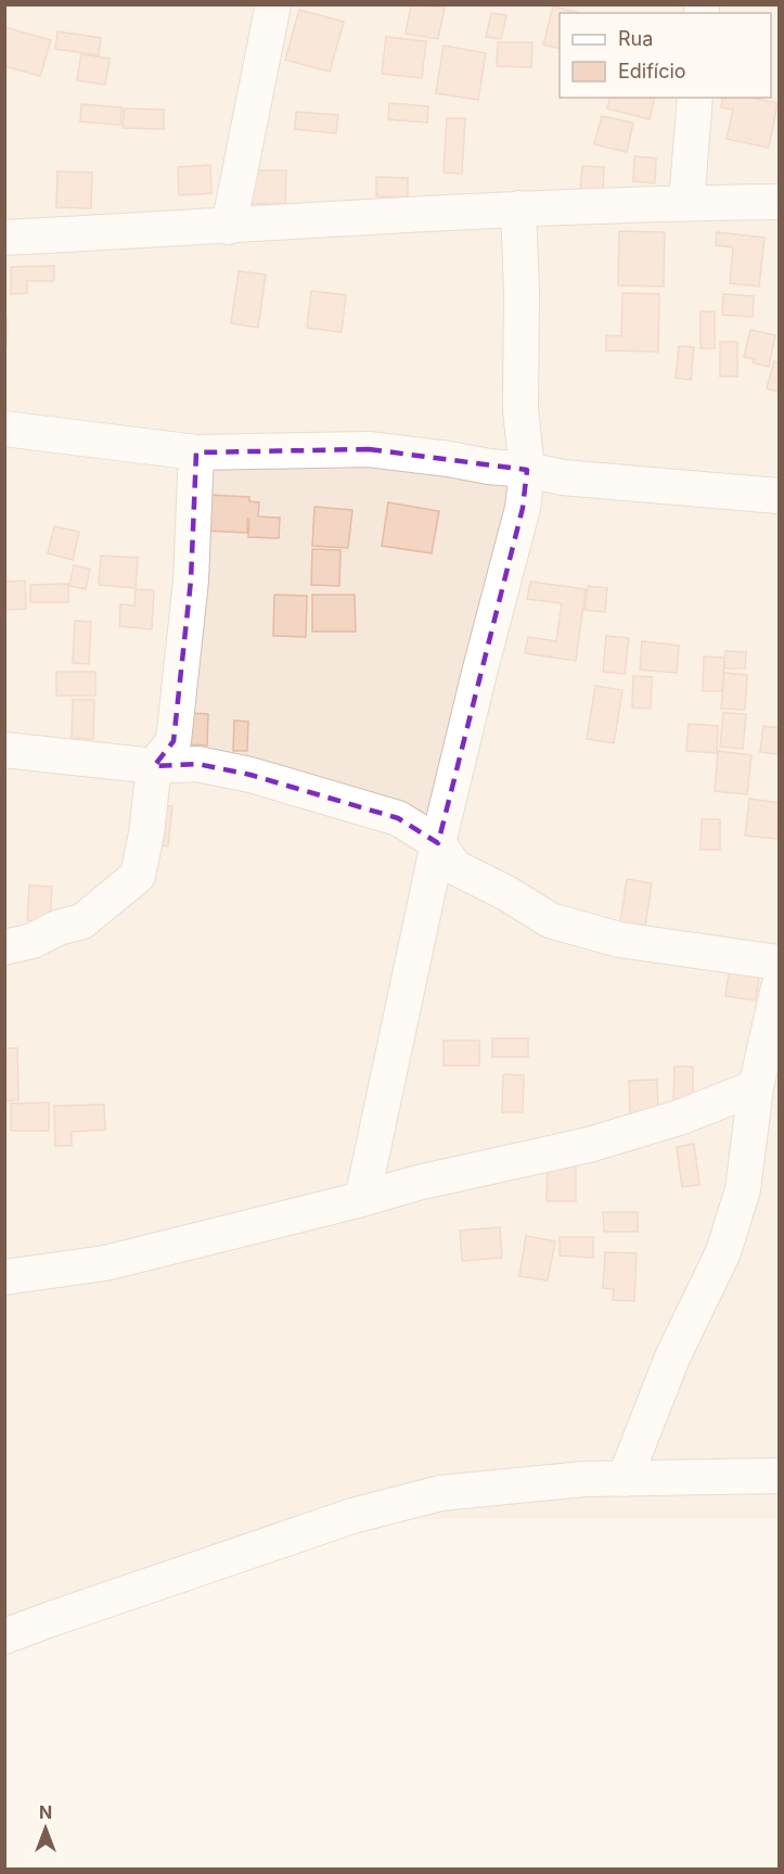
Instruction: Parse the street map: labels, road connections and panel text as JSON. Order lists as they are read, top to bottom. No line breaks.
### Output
{"legend":["Rua","Edifício"],"north":"top"}
